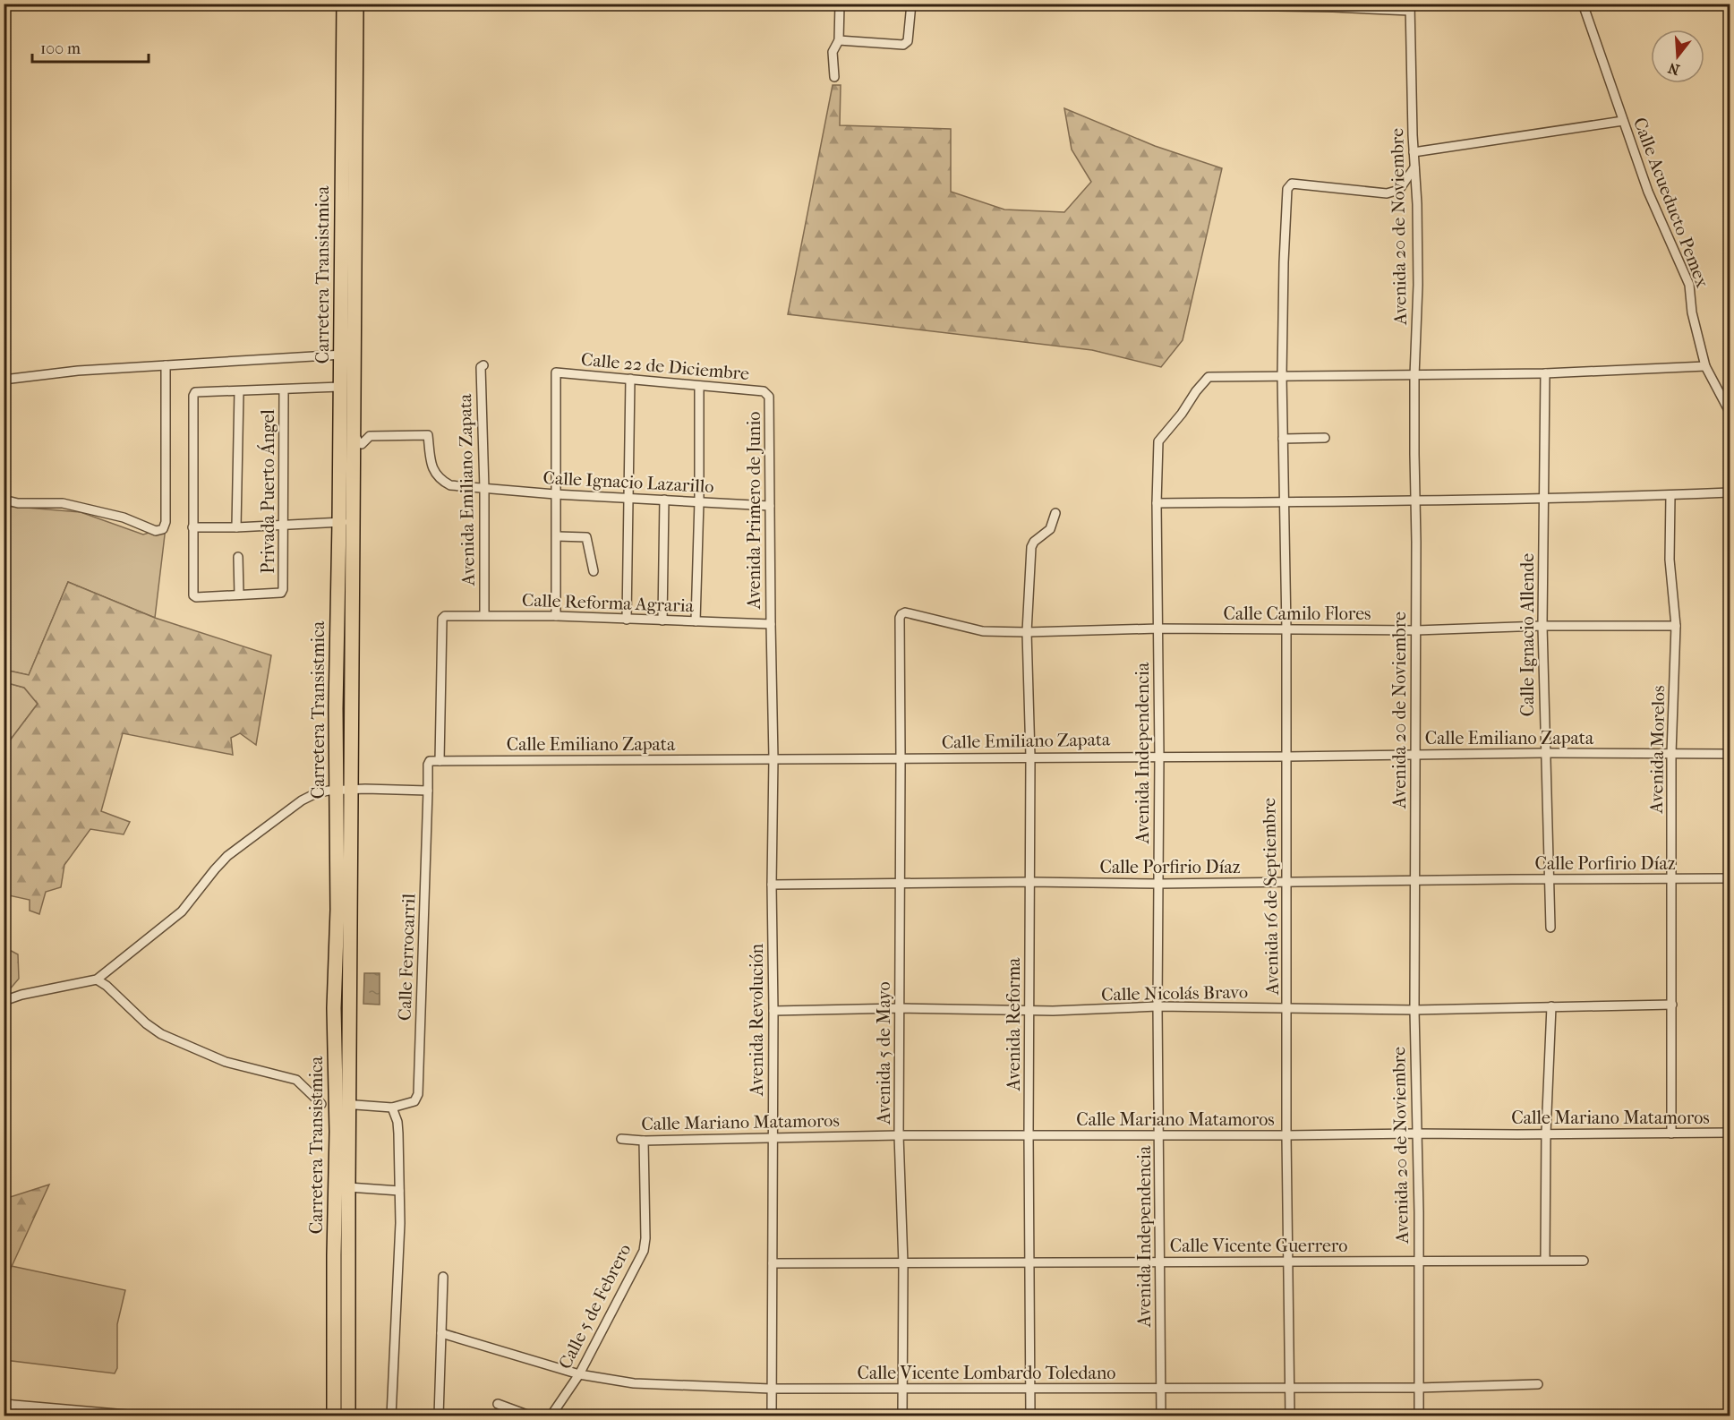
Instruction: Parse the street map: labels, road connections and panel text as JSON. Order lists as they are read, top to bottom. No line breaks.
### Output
{"streets":{"main road":["Carretera Transistmica"],"street":["Calle Acueducto Pemex","Avenida 20 de Noviembre","Calle 22 de Diciembre","Calle Ignacio Lazarillo","Avenida Emiliano Zapata","Privada Puerto Ángel","Avenida Primero de Junio","Calle Reforma Agraria","Calle Camilo Flores","Calle Ignacio Allende","Calle Emiliano Zapata","Avenida Morelos","Avenida Independencia","Calle Porfirio Díaz","Avenida 16 de Septiembre","Calle Ferrocarril","Calle Nicolás Bravo","Avenida Revolución","Avenida Reforma","Avenida 5 de Mayo","Calle Mariano Matamoros","Calle Vicente Guerrero","Calle 5 de Febrero","Calle Vicente Lombardo Toledano"]},"crossings":[["Avenida 20 de Noviembre","Calle Camilo Flores"],["Avenida 20 de Noviembre","Calle Emiliano Zapata"],["Avenida 20 de Noviembre","Calle Porfirio Díaz"],["Avenida 20 de Noviembre","Avenida 16 de Septiembre"],["Avenida 20 de Noviembre","Calle Nicolás Bravo"],["Avenida 20 de Noviembre","Calle Mariano Matamoros"],["Avenida 20 de Noviembre","Calle Vicente Guerrero"],["Avenida 20 de Noviembre","Calle Vicente Lombardo Toledano"],["Carretera Transistmica","Calle Ignacio Lazarillo"],["Calle 22 de Diciembre","Calle Ignacio Lazarillo"],["Calle 22 de Diciembre","Avenida Primero de Junio"],["Calle Ignacio Lazarillo","Avenida Emiliano Zapata"],["Calle Ignacio Lazarillo","Avenida Primero de Junio"],["Avenida Emiliano Zapata","Calle Reforma Agraria"],["Avenida Primero de Junio","Calle Reforma Agraria"],["Avenida Primero de Junio","Avenida Revolución"],["Calle Reforma Agraria","Calle Emiliano Zapata"],["Calle Reforma Agraria","Avenida Revolución"],["Calle Camilo Flores","Calle Ignacio Allende"],["Calle Camilo Flores","Avenida Morelos"],["Calle Camilo Flores","Avenida Independencia"],["Calle Camilo Flores","Avenida 16 de Septiembre"],["Calle Camilo Flores","Avenida Reforma"],["Calle Camilo Flores","Avenida 5 de Mayo"],["Calle Ignacio Allende","Calle Emiliano Zapata"],["Calle Ignacio Allende","Calle Porfirio Díaz"],["Calle Emiliano Zapata","Avenida Morelos"],["Calle Emiliano Zapata","Avenida Independencia"],["Calle Emiliano Zapata","Avenida 16 de Septiembre"],["Calle Emiliano Zapata","Avenida Revolución"],["Calle Emiliano Zapata","Avenida Reforma"],["Calle Emiliano Zapata","Avenida 5 de Mayo"],["Avenida Morelos","Calle Porfirio Díaz"],["Avenida Morelos","Calle Nicolás Bravo"],["Avenida Morelos","Calle Mariano Matamoros"],["Avenida Independencia","Calle Porfirio Díaz"],["Avenida Independencia","Avenida 16 de Septiembre"],["Avenida Independencia","Calle Nicolás Bravo"],["Avenida Independencia","Calle Mariano Matamoros"],["Avenida Independencia","Calle Vicente Guerrero"],["Avenida Independencia","Calle Vicente Lombardo Toledano"],["Calle Porfirio Díaz","Avenida 16 de Septiembre"],["Calle Porfirio Díaz","Avenida Revolución"],["Calle Porfirio Díaz","Avenida Reforma"],["Calle Porfirio Díaz","Avenida 5 de Mayo"],["Avenida 16 de Septiembre","Calle Nicolás Bravo"],["Avenida 16 de Septiembre","Calle Mariano Matamoros"],["Avenida 16 de Septiembre","Calle Vicente Guerrero"],["Avenida 16 de Septiembre","Calle Vicente Lombardo Toledano"],["Calle Nicolás Bravo","Avenida Revolución"],["Calle Nicolás Bravo","Avenida Reforma"],["Calle Nicolás Bravo","Avenida 5 de Mayo"],["Avenida Revolución","Calle Mariano Matamoros"],["Avenida Revolución","Calle Vicente Guerrero"],["Avenida Revolución","Calle Vicente Lombardo Toledano"],["Avenida Reforma","Calle Mariano Matamoros"],["Avenida Reforma","Calle Vicente Guerrero"],["Avenida Reforma","Calle Vicente Lombardo Toledano"],["Avenida 5 de Mayo","Calle Mariano Matamoros"],["Avenida 5 de Mayo","Calle Vicente Guerrero"],["Avenida 5 de Mayo","Calle Vicente Lombardo Toledano"],["Calle Mariano Matamoros","Calle 5 de Febrero"],["Calle 5 de Febrero","Calle Vicente Lombardo Toledano"]],"scale_bar":"100 m","north":"bottom"}
